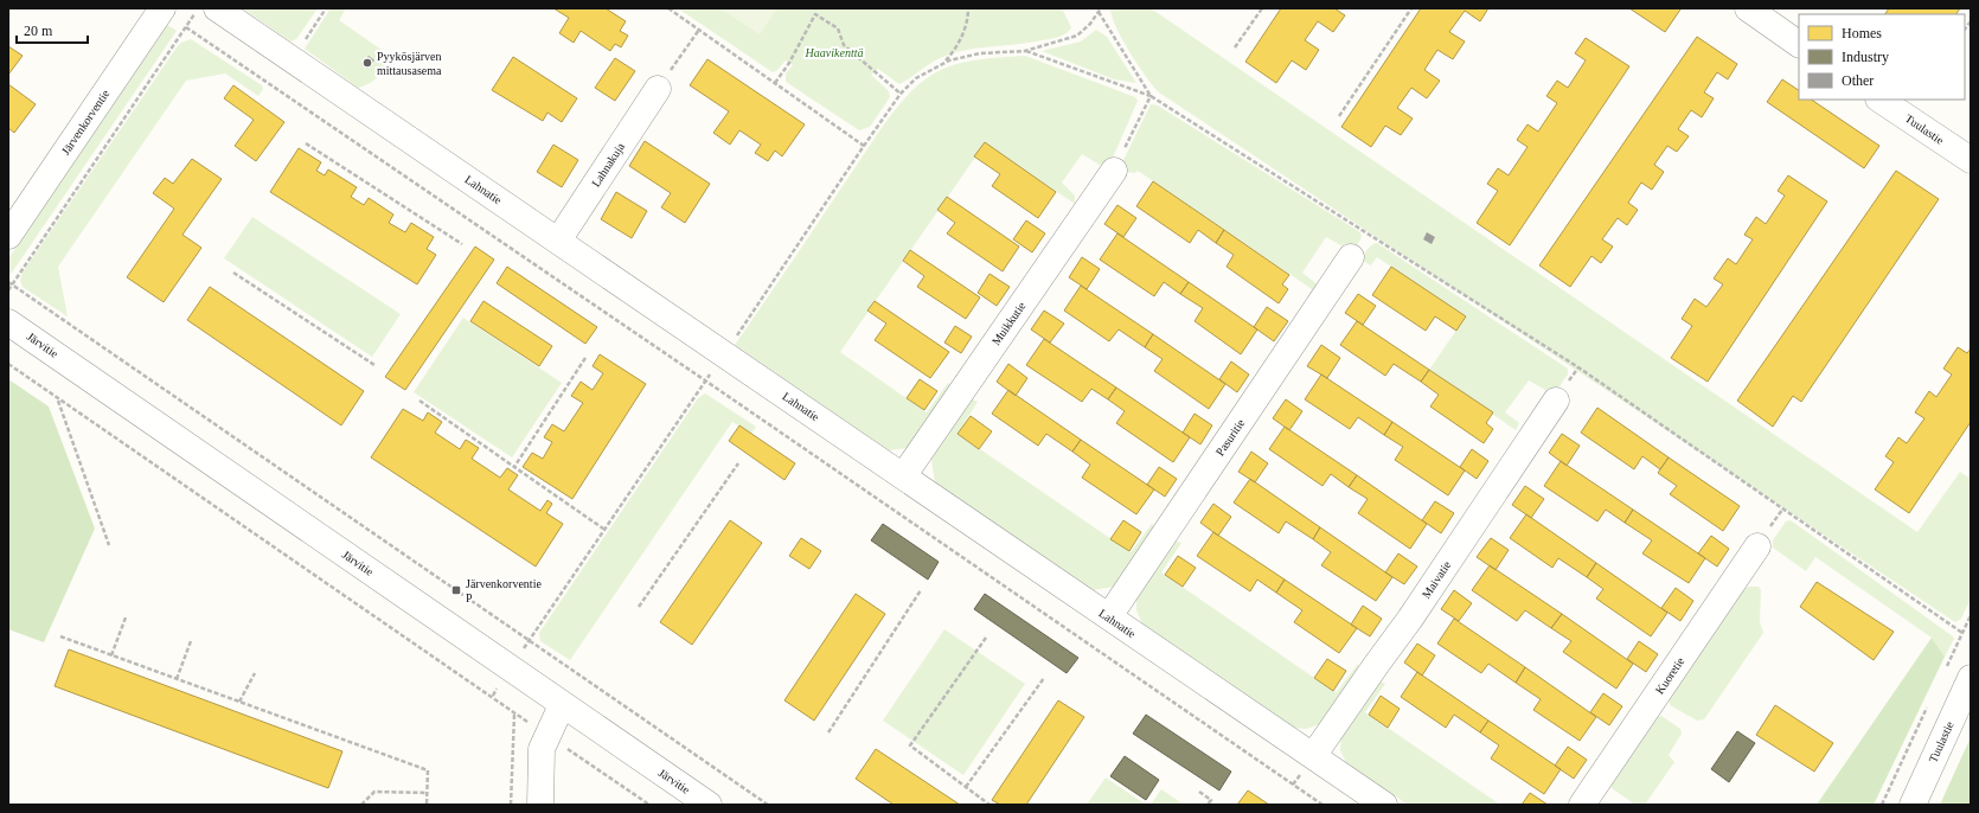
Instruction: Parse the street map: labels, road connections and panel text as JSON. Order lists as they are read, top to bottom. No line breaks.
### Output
{"streets":{"street":["Järvenkorventie","Tuulastie","Lahnakuja","Lahnatie","Muikkutie","Järvitie","Pasuritie","Maivatie","Kuoretie"]},"crossings":[["Lahnakuja","Lahnatie"],["Lahnatie","Muikkutie"],["Lahnatie","Pasuritie"],["Lahnatie","Maivatie"]],"parks":["Haavikenttä"],"places":{"other":["Pyykösjärven mittausasema"],"transit":["Järvenkorventie P"]},"legend":["Homes","Industry","Other"],"scale_bar":"20 m"}
